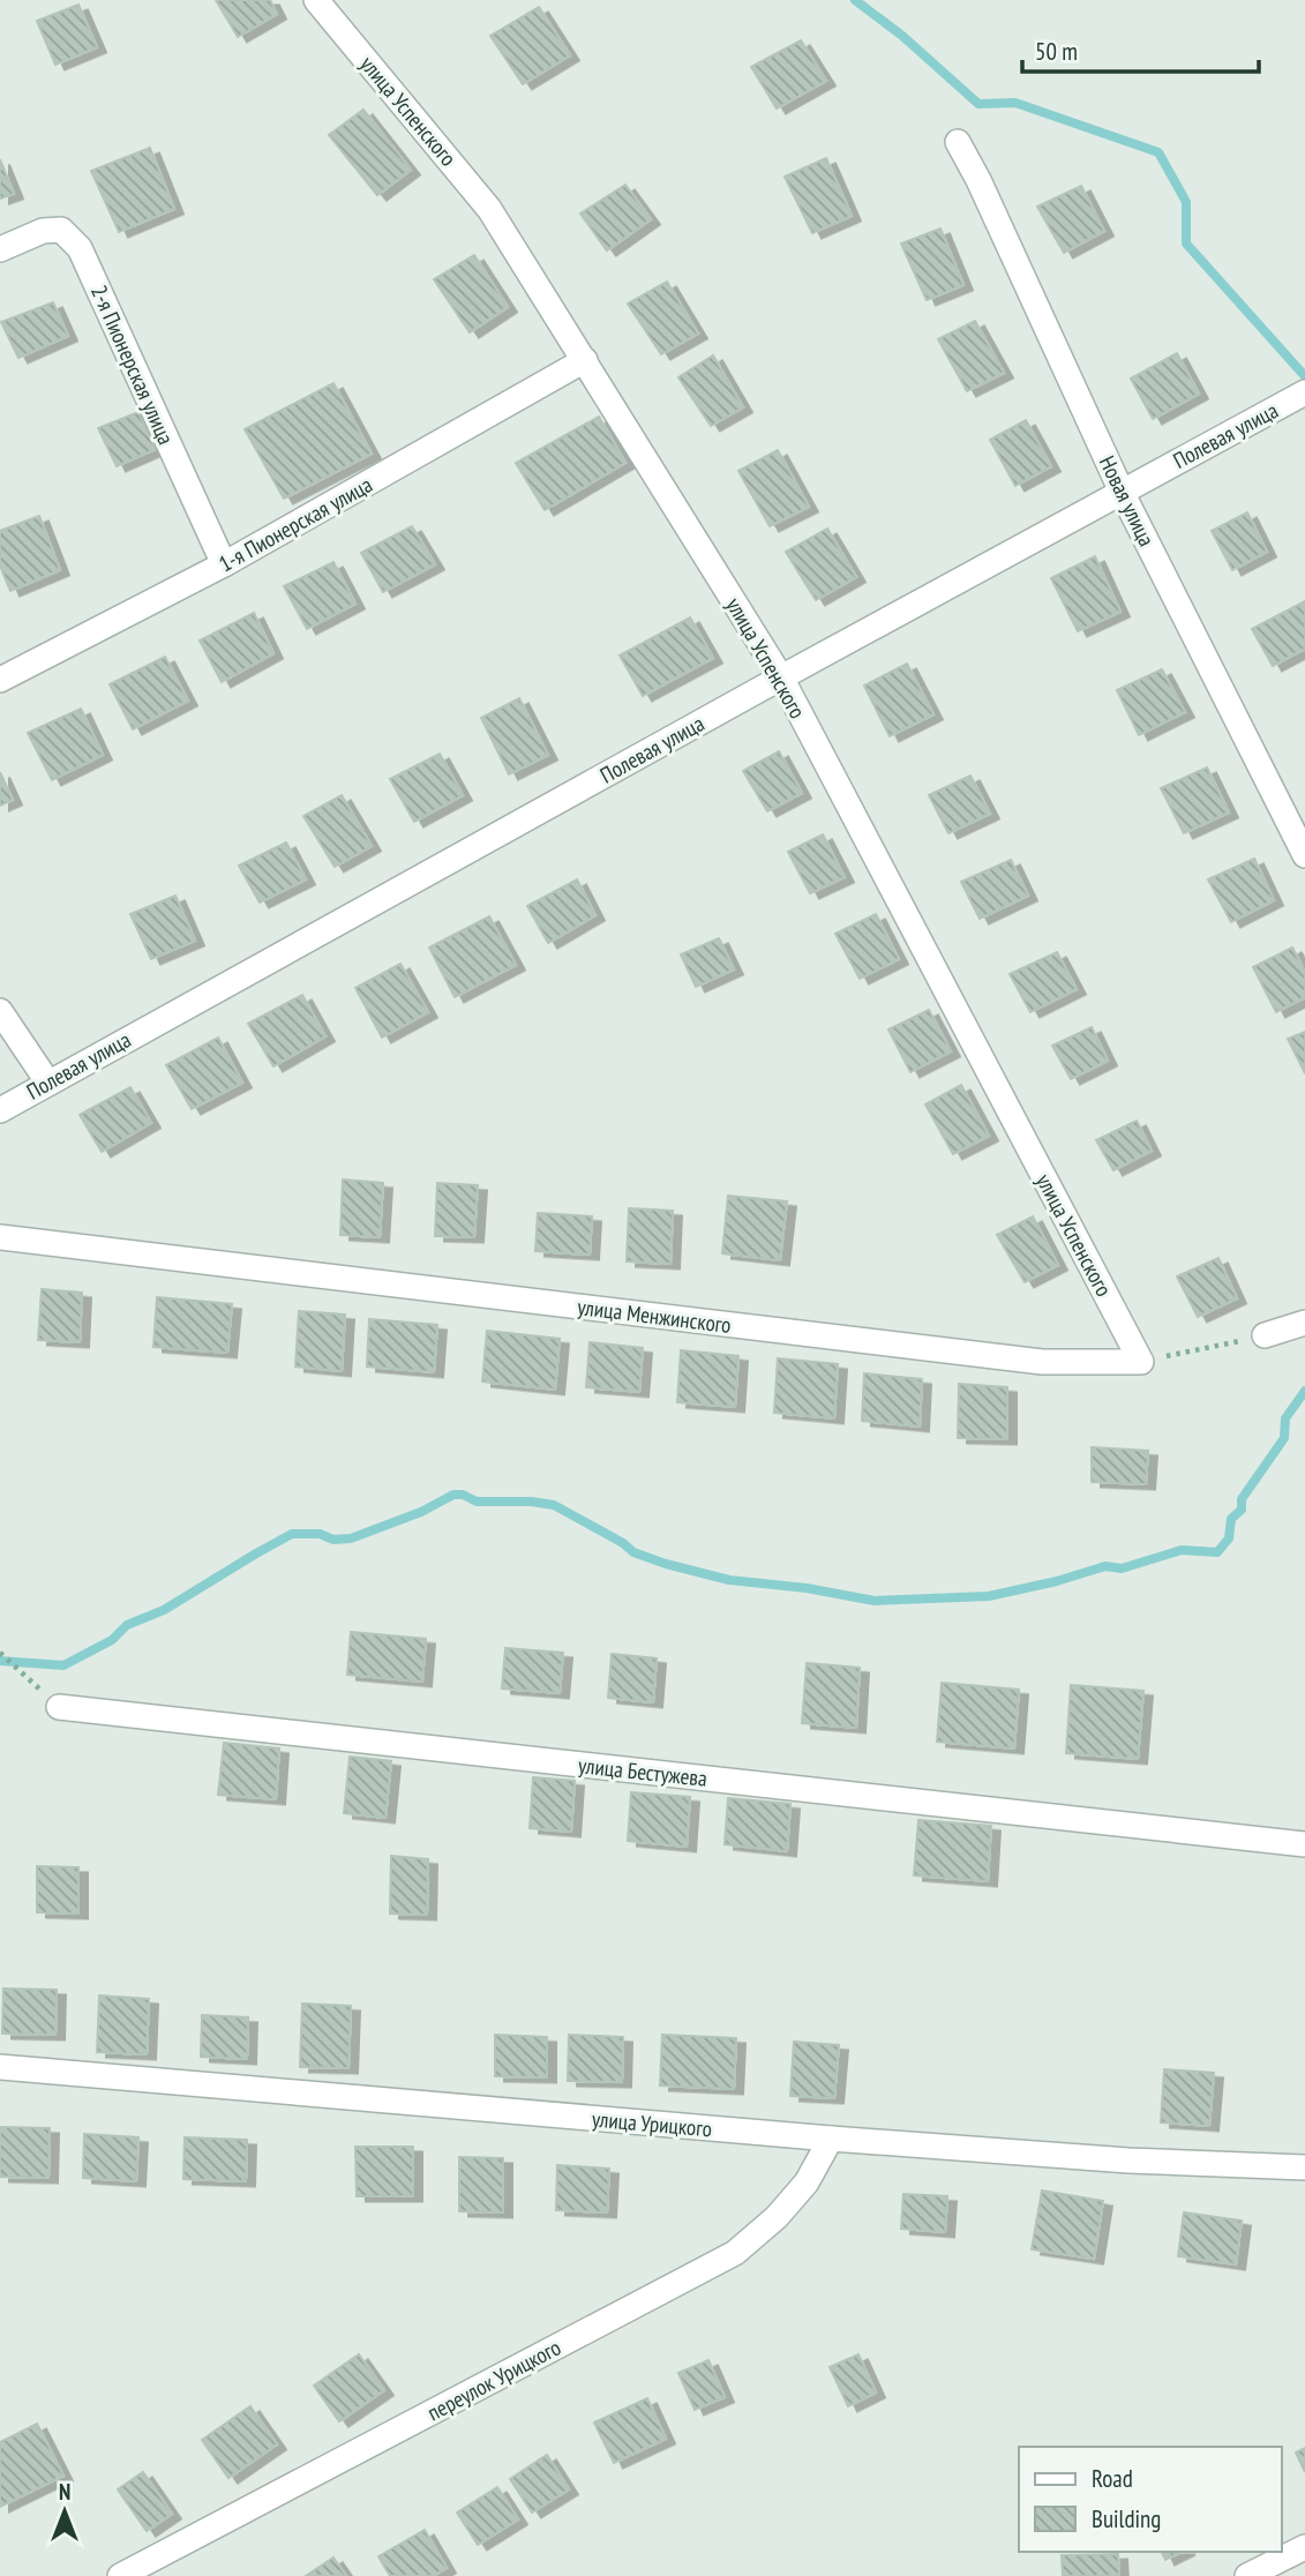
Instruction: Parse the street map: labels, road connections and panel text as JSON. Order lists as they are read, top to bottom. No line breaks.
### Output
{"streets":{"street":["улица Успенского","2-я Пионерская улица","Полевая улица","Новая улица","1-я Пионерская улица","улица Менжинского","улица Бестужева","улица Урицкого","переулок Урицкого"]},"crossings":[["улица Успенского","Полевая улица"],["улица Успенского","1-я Пионерская улица"],["улица Успенского","улица Менжинского"],["2-я Пионерская улица","1-я Пионерская улица"],["Полевая улица","Новая улица"],["улица Урицкого","переулок Урицкого"]],"legend":["Road","Building"],"scale_bar":"50 m","north":"top"}
